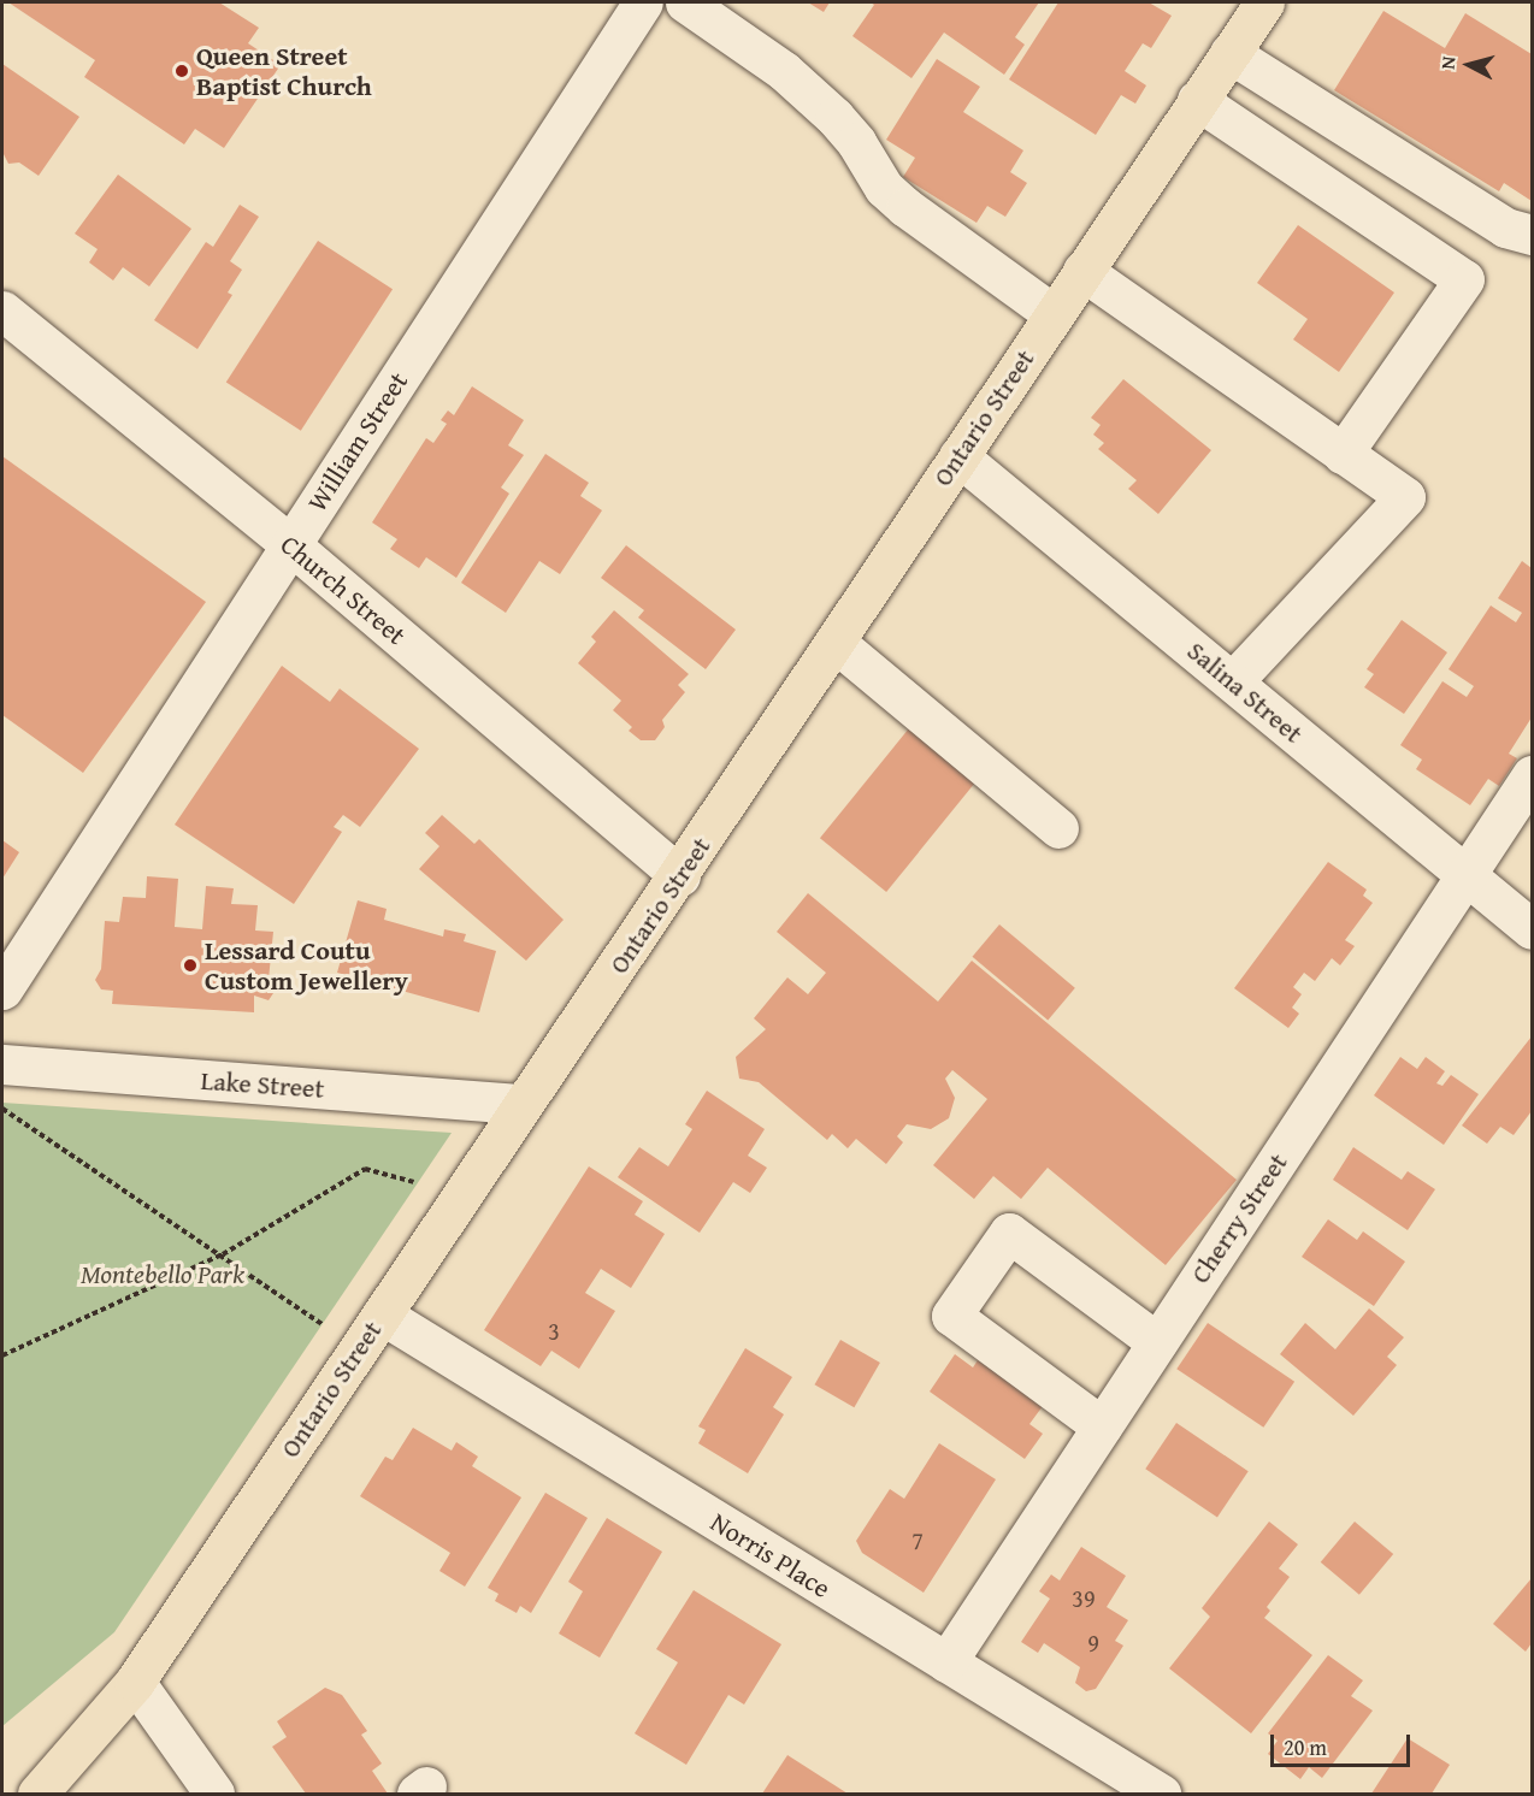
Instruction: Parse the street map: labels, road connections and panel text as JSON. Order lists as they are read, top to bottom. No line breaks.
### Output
{"streets":{"main road":["Ontario Street"],"street":["William Street","Church Street","Salina Street","Lake Street","Cherry Street","Norris Place"]},"crossings":[["Ontario Street","Church Street"],["Ontario Street","Salina Street"],["Ontario Street","Lake Street"],["Ontario Street","Norris Place"],["William Street","Church Street"],["Salina Street","Cherry Street"],["Cherry Street","Norris Place"]],"parks":["Montebello Park"],"places":["Queen Street Baptist Church","Lessard Coutu Custom Jewellery"],"house_numbers":["3","7","39","9"],"scale_bar":"20 m","north":"left"}
